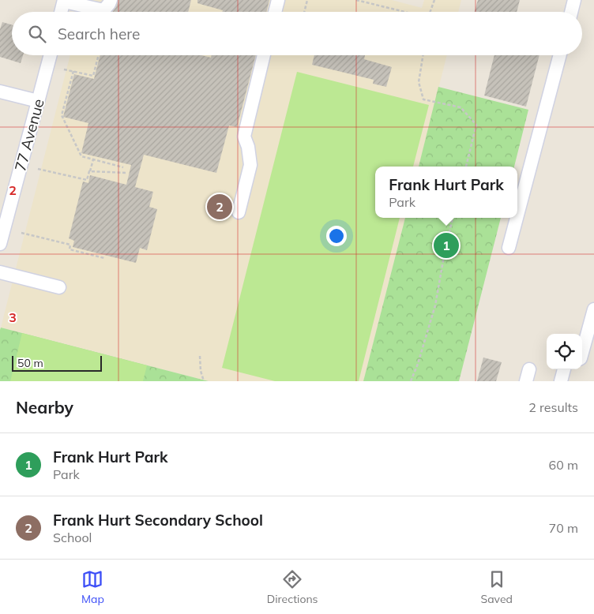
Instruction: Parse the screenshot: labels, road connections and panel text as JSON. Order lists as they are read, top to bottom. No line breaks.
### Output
{"streets":{"street":["77 Avenue"]},"scale_bar":"50 m","page":{"search":"Search here","popup":["Frank Hurt Park","Park"],"pins":["2","1"],"scale":"50 m","heading":["Nearby","2 results"],"list":[{"mark":"1","name":"Frank Hurt Park","note":"Park","value":"60 m"},{"mark":"2","name":"Frank Hurt Secondary School","note":"School","value":"70 m"}],"nav":["Map","Directions","Saved"]},"grid":{"rows":["2","3"]}}
